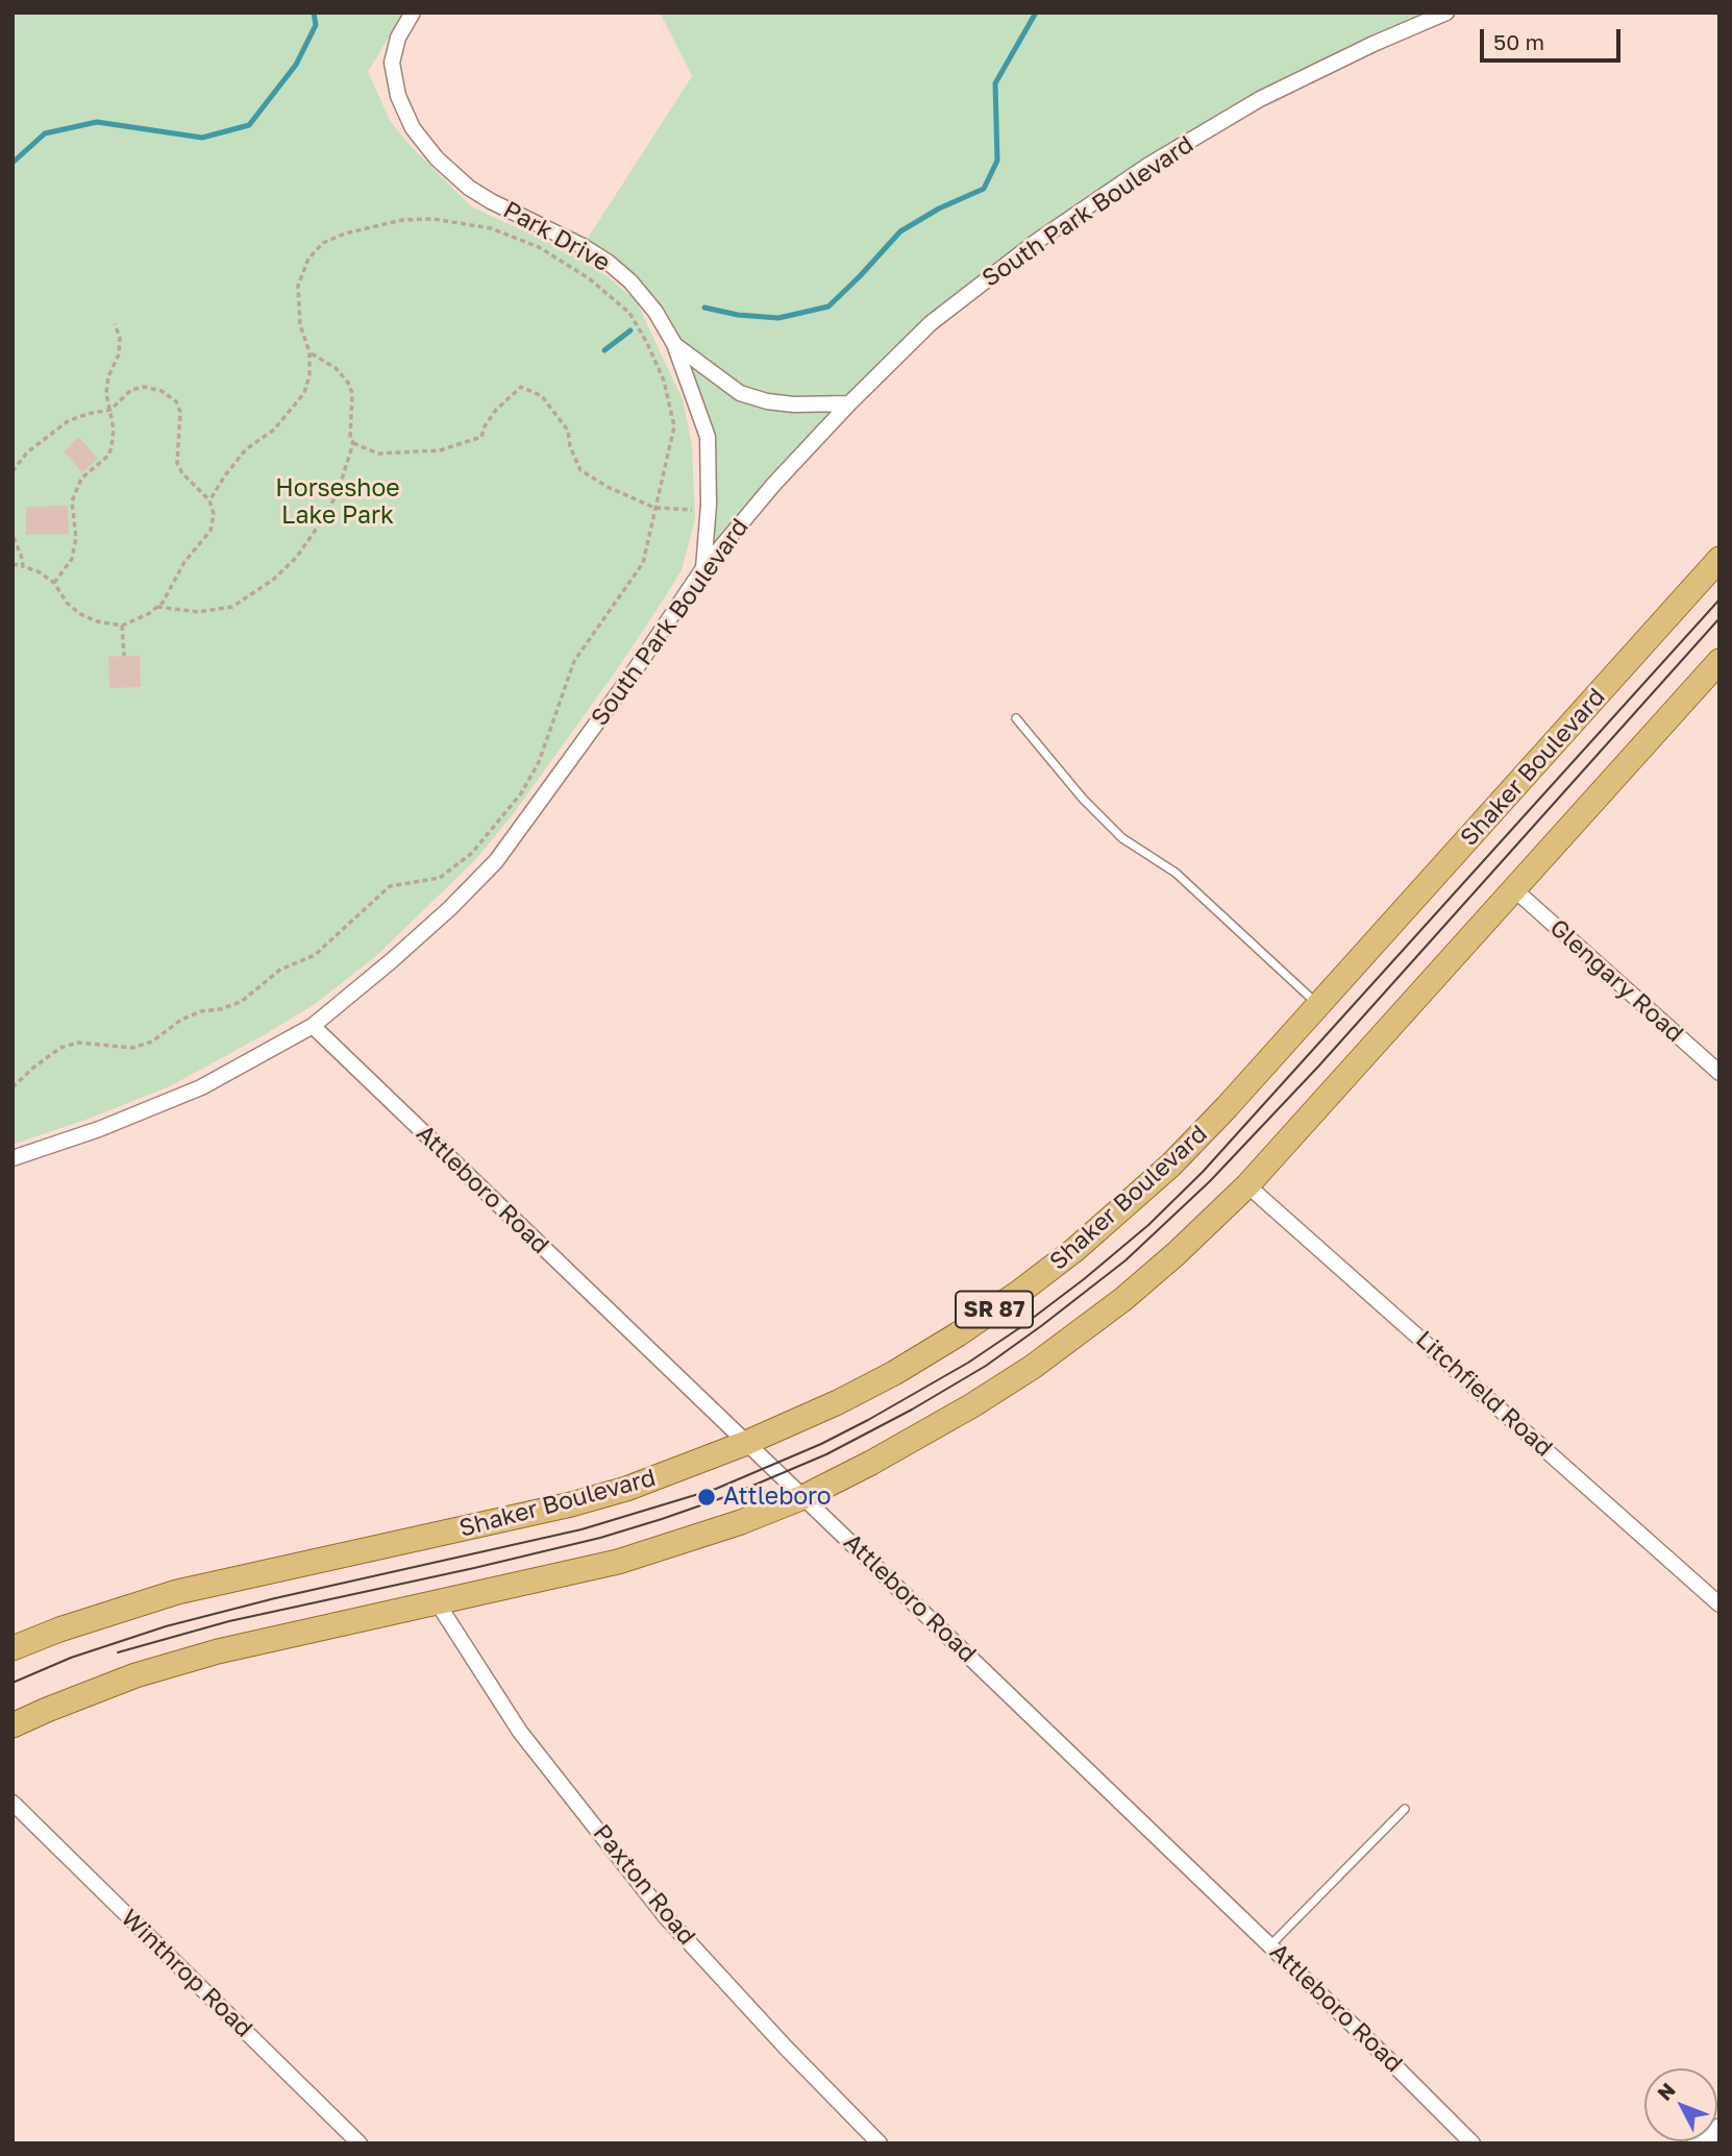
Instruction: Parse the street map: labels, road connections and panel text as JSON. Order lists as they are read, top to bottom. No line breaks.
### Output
{"streets":{"main road":["Shaker Boulevard","SR 87"],"street":["South Park Boulevard","Park Drive","Glengary Road","Attleboro Road","Litchfield Road","Paxton Road","Winthrop Road"]},"crossings":[["South Park Boulevard","Park Drive"],["South Park Boulevard","Attleboro Road"],["Shaker Boulevard","Attleboro Road"],["Glengary Road","SR 87"],["Attleboro Road","SR 87"],["SR 87","Litchfield Road"],["SR 87","Paxton Road"]],"parks":["Horseshoe Lake Park"],"places":["Attleboro"],"scale_bar":"50 m","north":"top left"}
